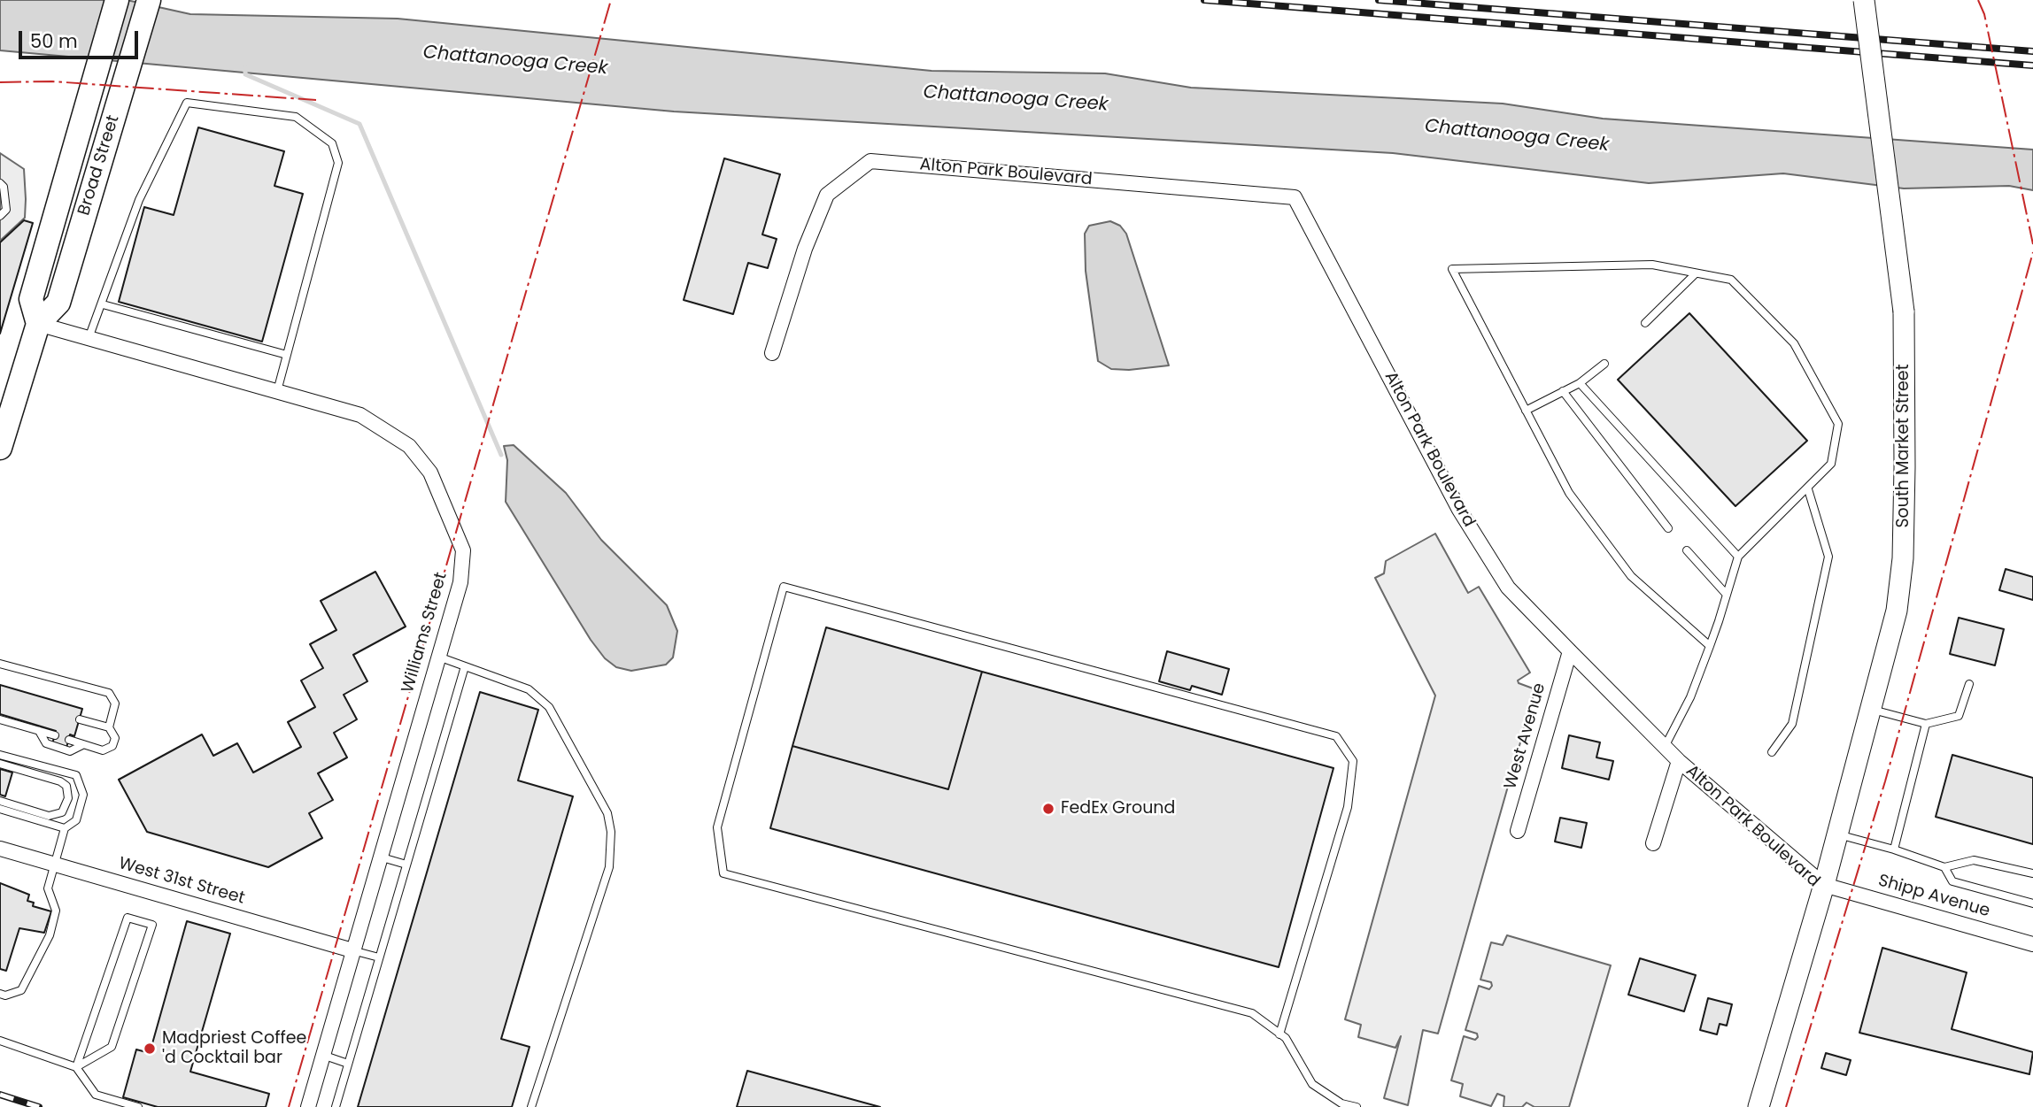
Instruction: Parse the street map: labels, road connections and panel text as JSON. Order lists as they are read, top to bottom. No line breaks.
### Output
{"streets":{"main road":["Broad Street","Alton Park Boulevard","South Market Street"],"street":["Williams Street","West Avenue","West 31st Street","Shipp Avenue"]},"crossings":[["Broad Street","Williams Street"],["Alton Park Boulevard","South Market Street"],["Alton Park Boulevard","West Avenue"],["Alton Park Boulevard","Shipp Avenue"],["South Market Street","Shipp Avenue"],["Williams Street","West 31st Street"]],"water":["Chattanooga Creek"],"places":["FedEx Ground","Madpriest Coffee 'd Cocktail bar"],"scale_bar":"50 m"}
